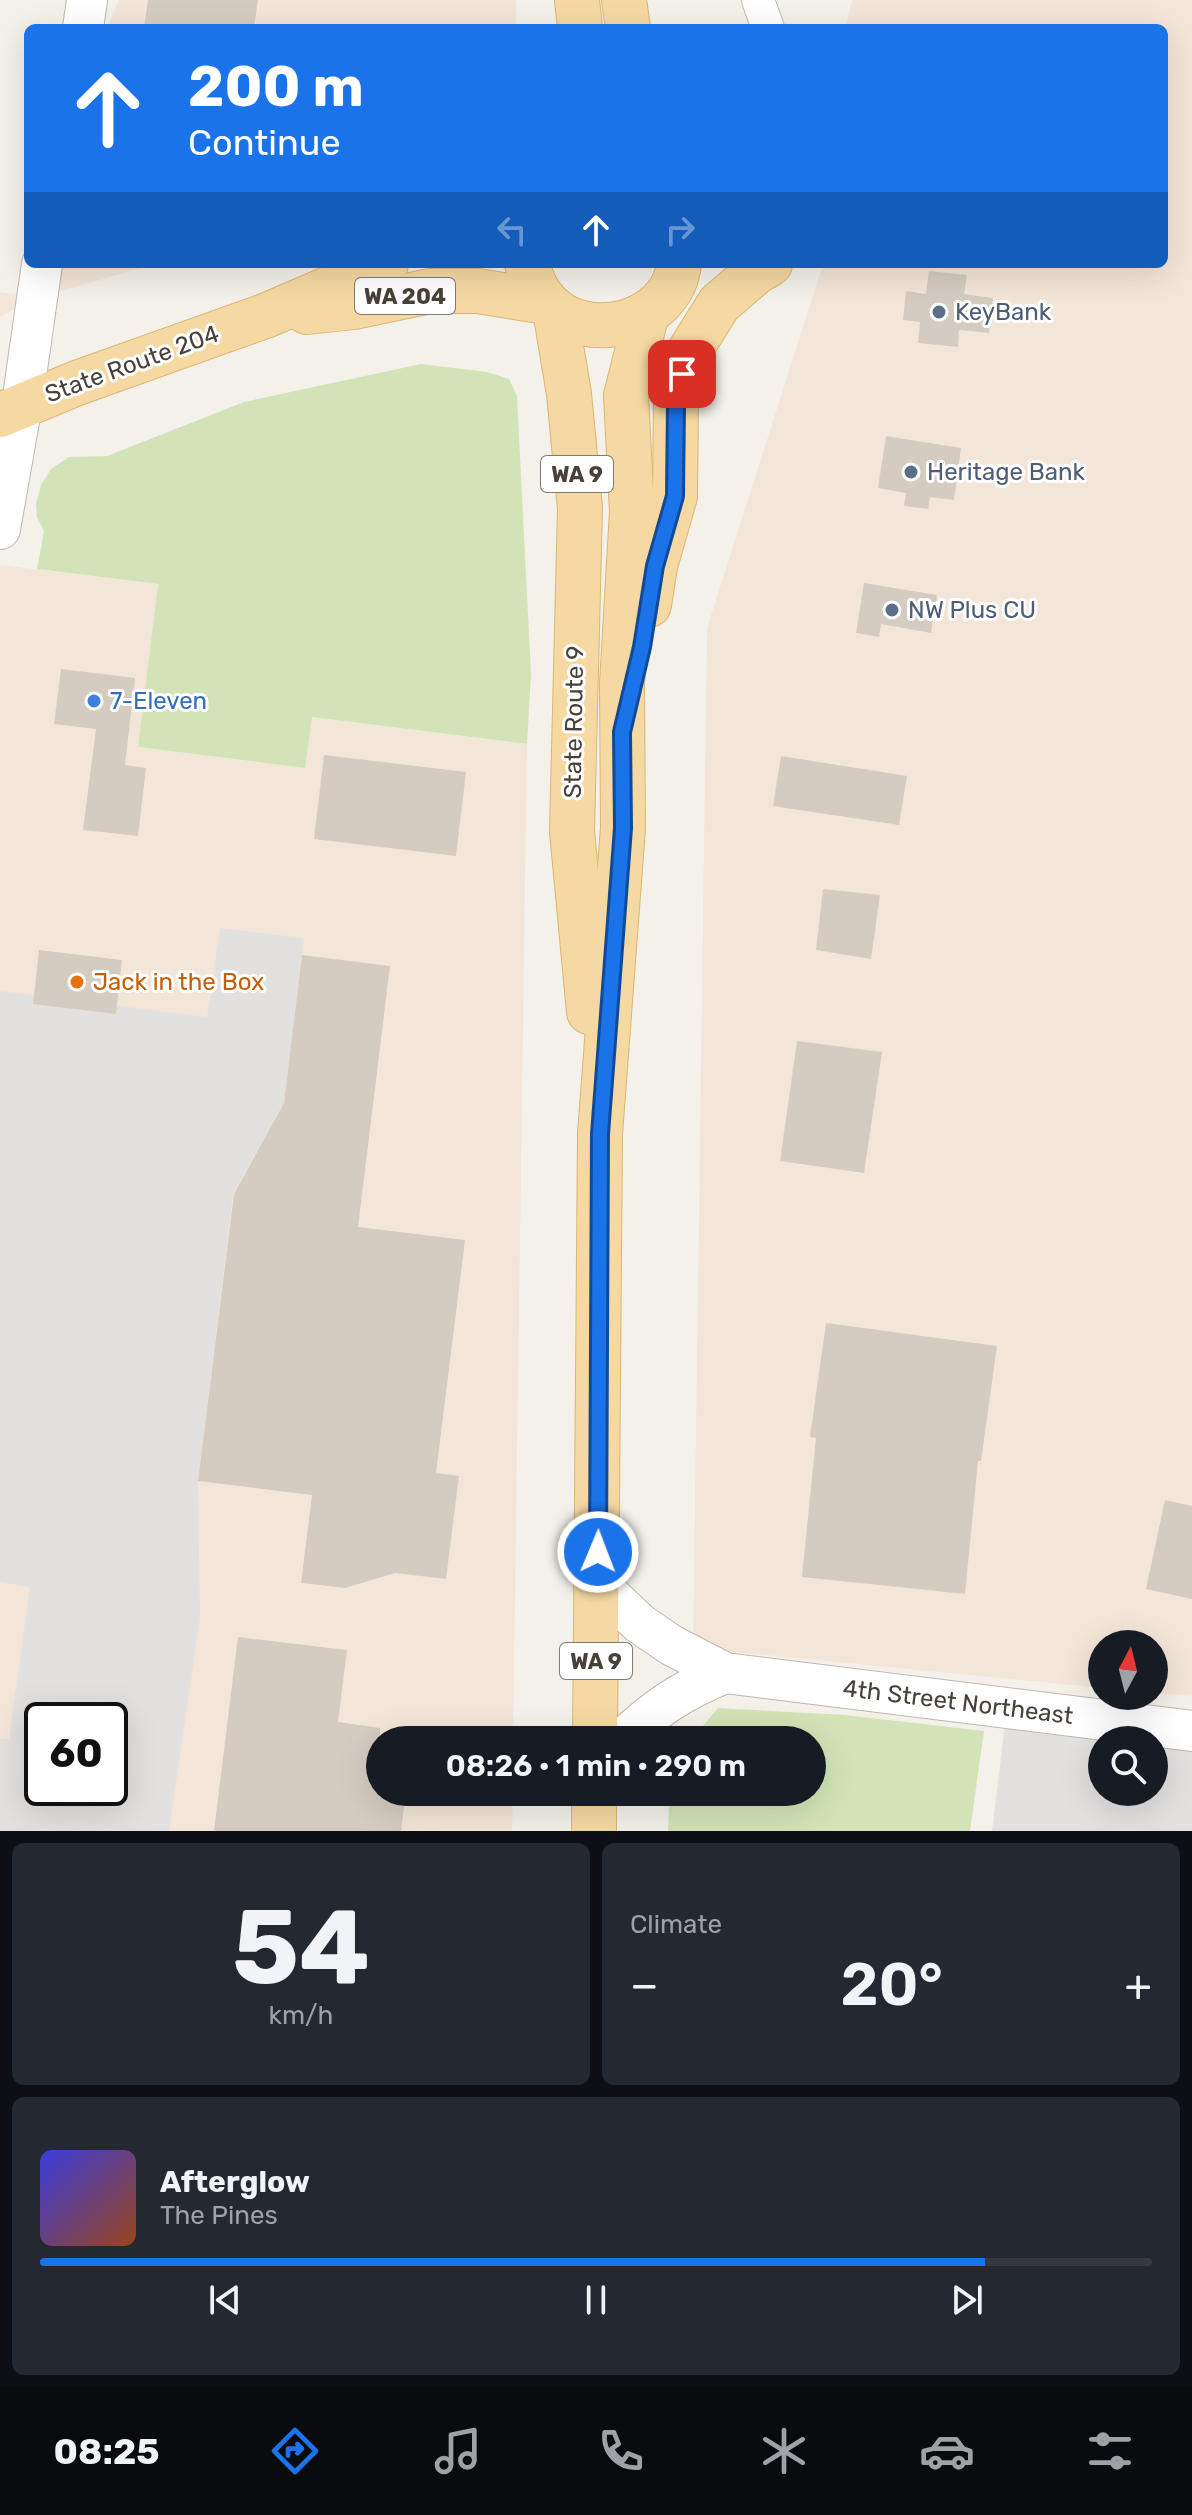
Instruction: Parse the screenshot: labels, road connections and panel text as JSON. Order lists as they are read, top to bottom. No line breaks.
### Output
{"streets":{"main road":["WA 204","State Route 204","WA 9","State Route 9"],"street":["4th Street Northeast"]},"crossings":[["State Route 204","State Route 9"]],"places":["KeyBank","Heritage Bank","NW Plus CU","7-Eleven","Jack in the Box"],"north":"top","page":{"turn":["200 m","Continue"],"limit":"60","trip":"08:26 · 1 min · 290 m","tile":[["54","km/h"],"Climate"],"heat":["−","20°","+"],"song":["Afterglow","The Pines"],"tabs":"08:25"}}
